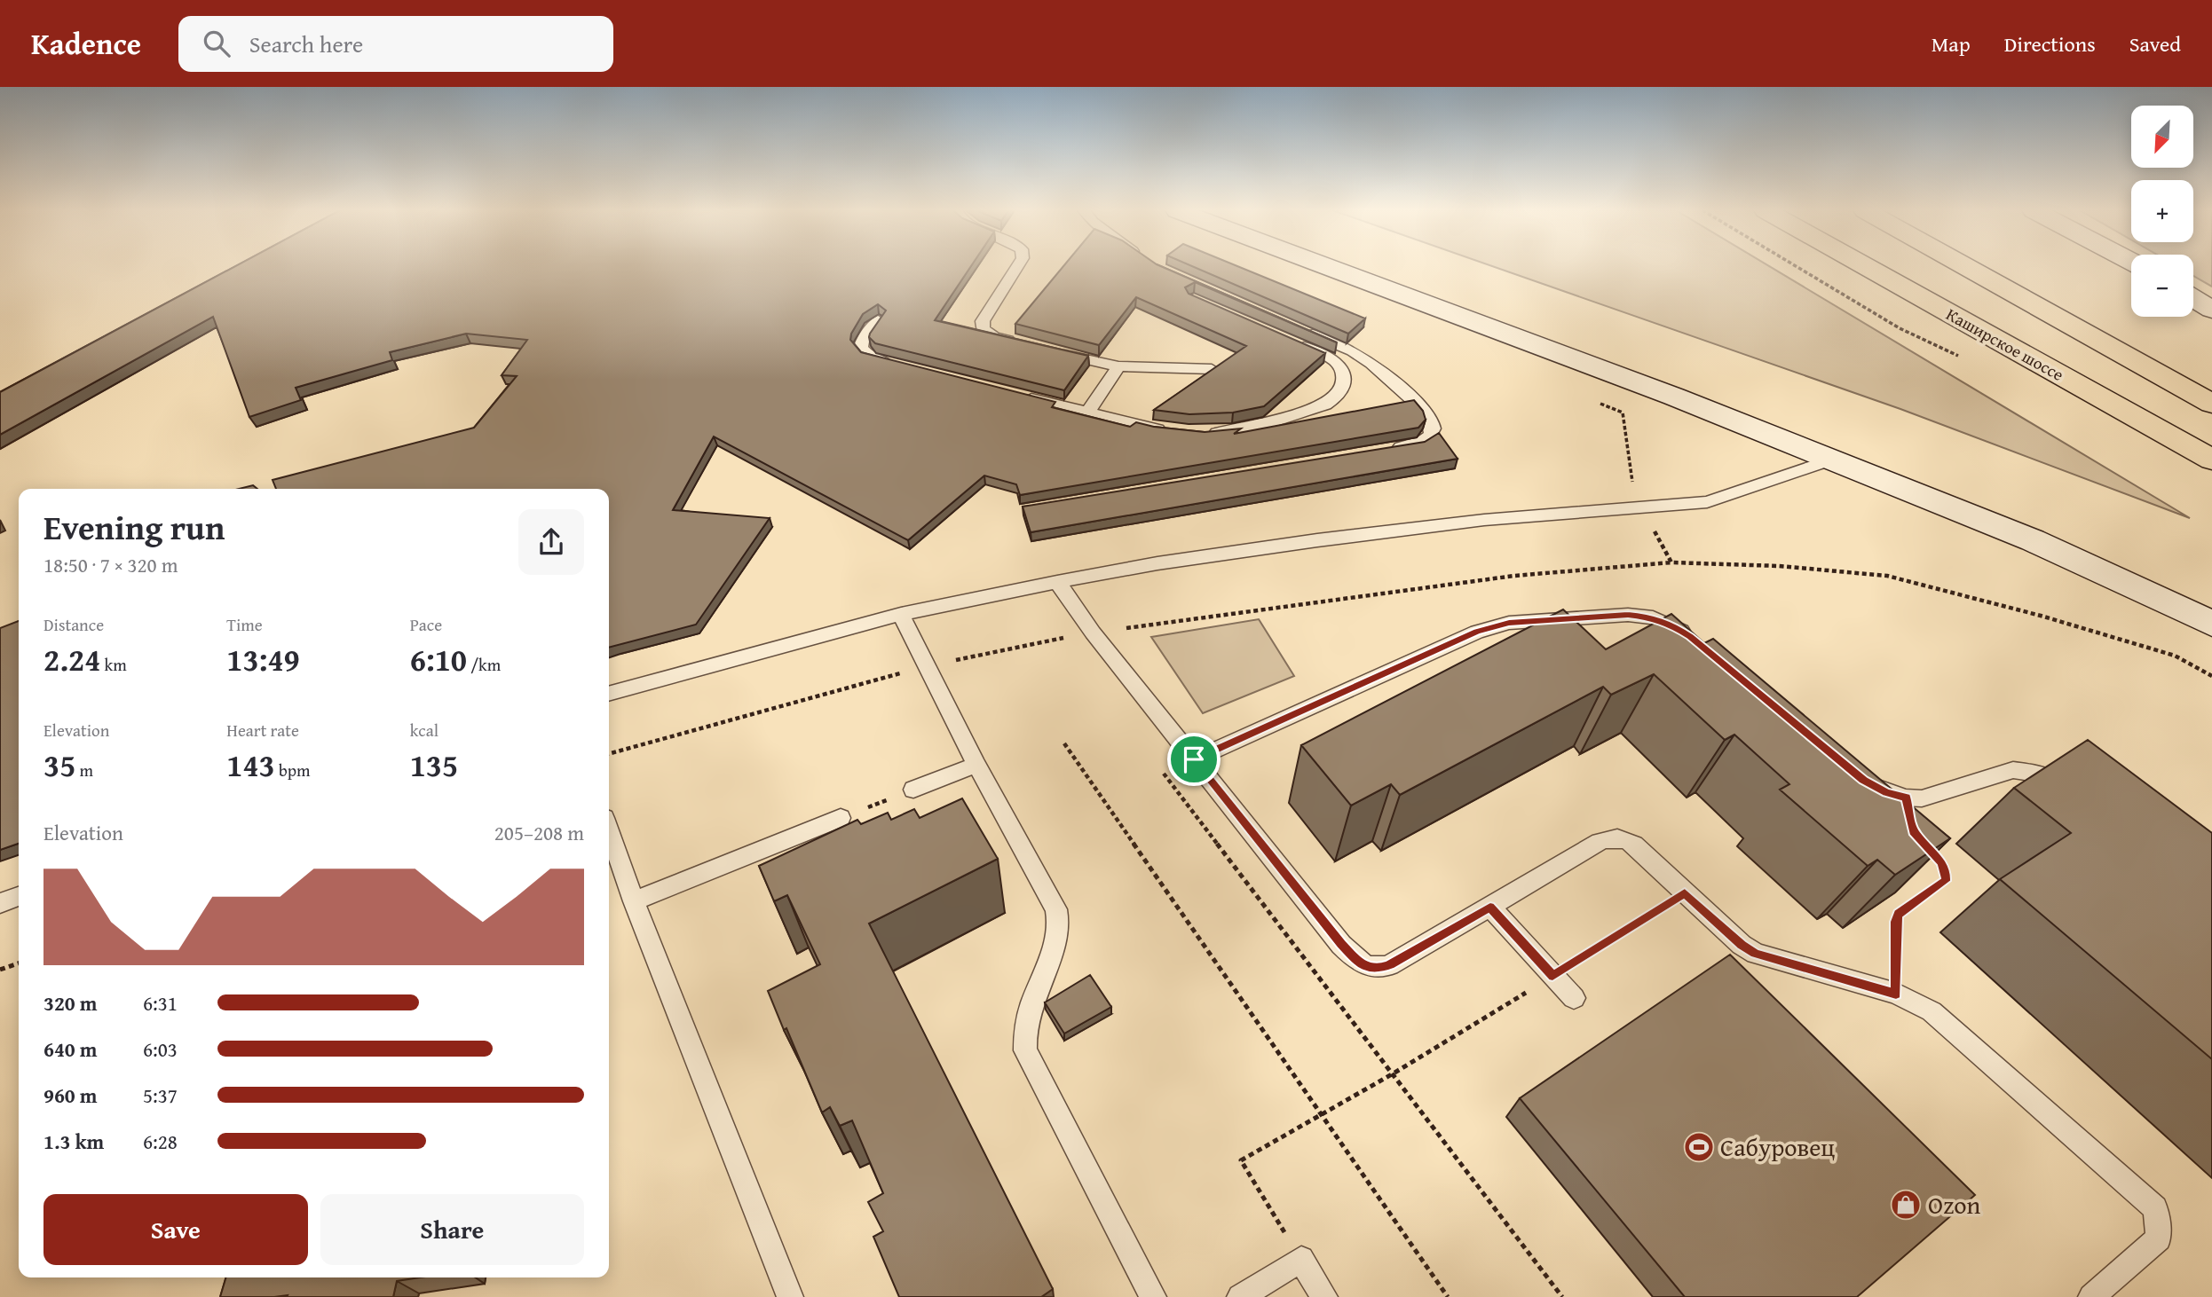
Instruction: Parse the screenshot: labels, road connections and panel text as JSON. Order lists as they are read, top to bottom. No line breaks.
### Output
{"streets":{"main road":["Каширское шоссе"]},"places":{"sports":["Сабуровец"],"shop":["Ozon"]},"north":"bottom left","page":{"header":"Kadence","search":"Search here","nav":["Map","Directions","Saved"],"map_buttons":["+","−"],"heading":["Evening run","18:50 · 7 × 320 m"],"stats":[["Distance","2.24 km"],["Time","13:49"],["Pace","6:10 /km"],["Elevation","35 m"],["Heart rate","143 bpm"],["kcal","135"]],"chart":["Elevation","205–208 m"],"list":[{"name":"320 m","note":"6:31"},{"name":"640 m","note":"6:03"},{"name":"960 m","note":"5:37"},{"name":"1.3 km","note":"6:28"}],"buttons":["Save","Share"]}}
